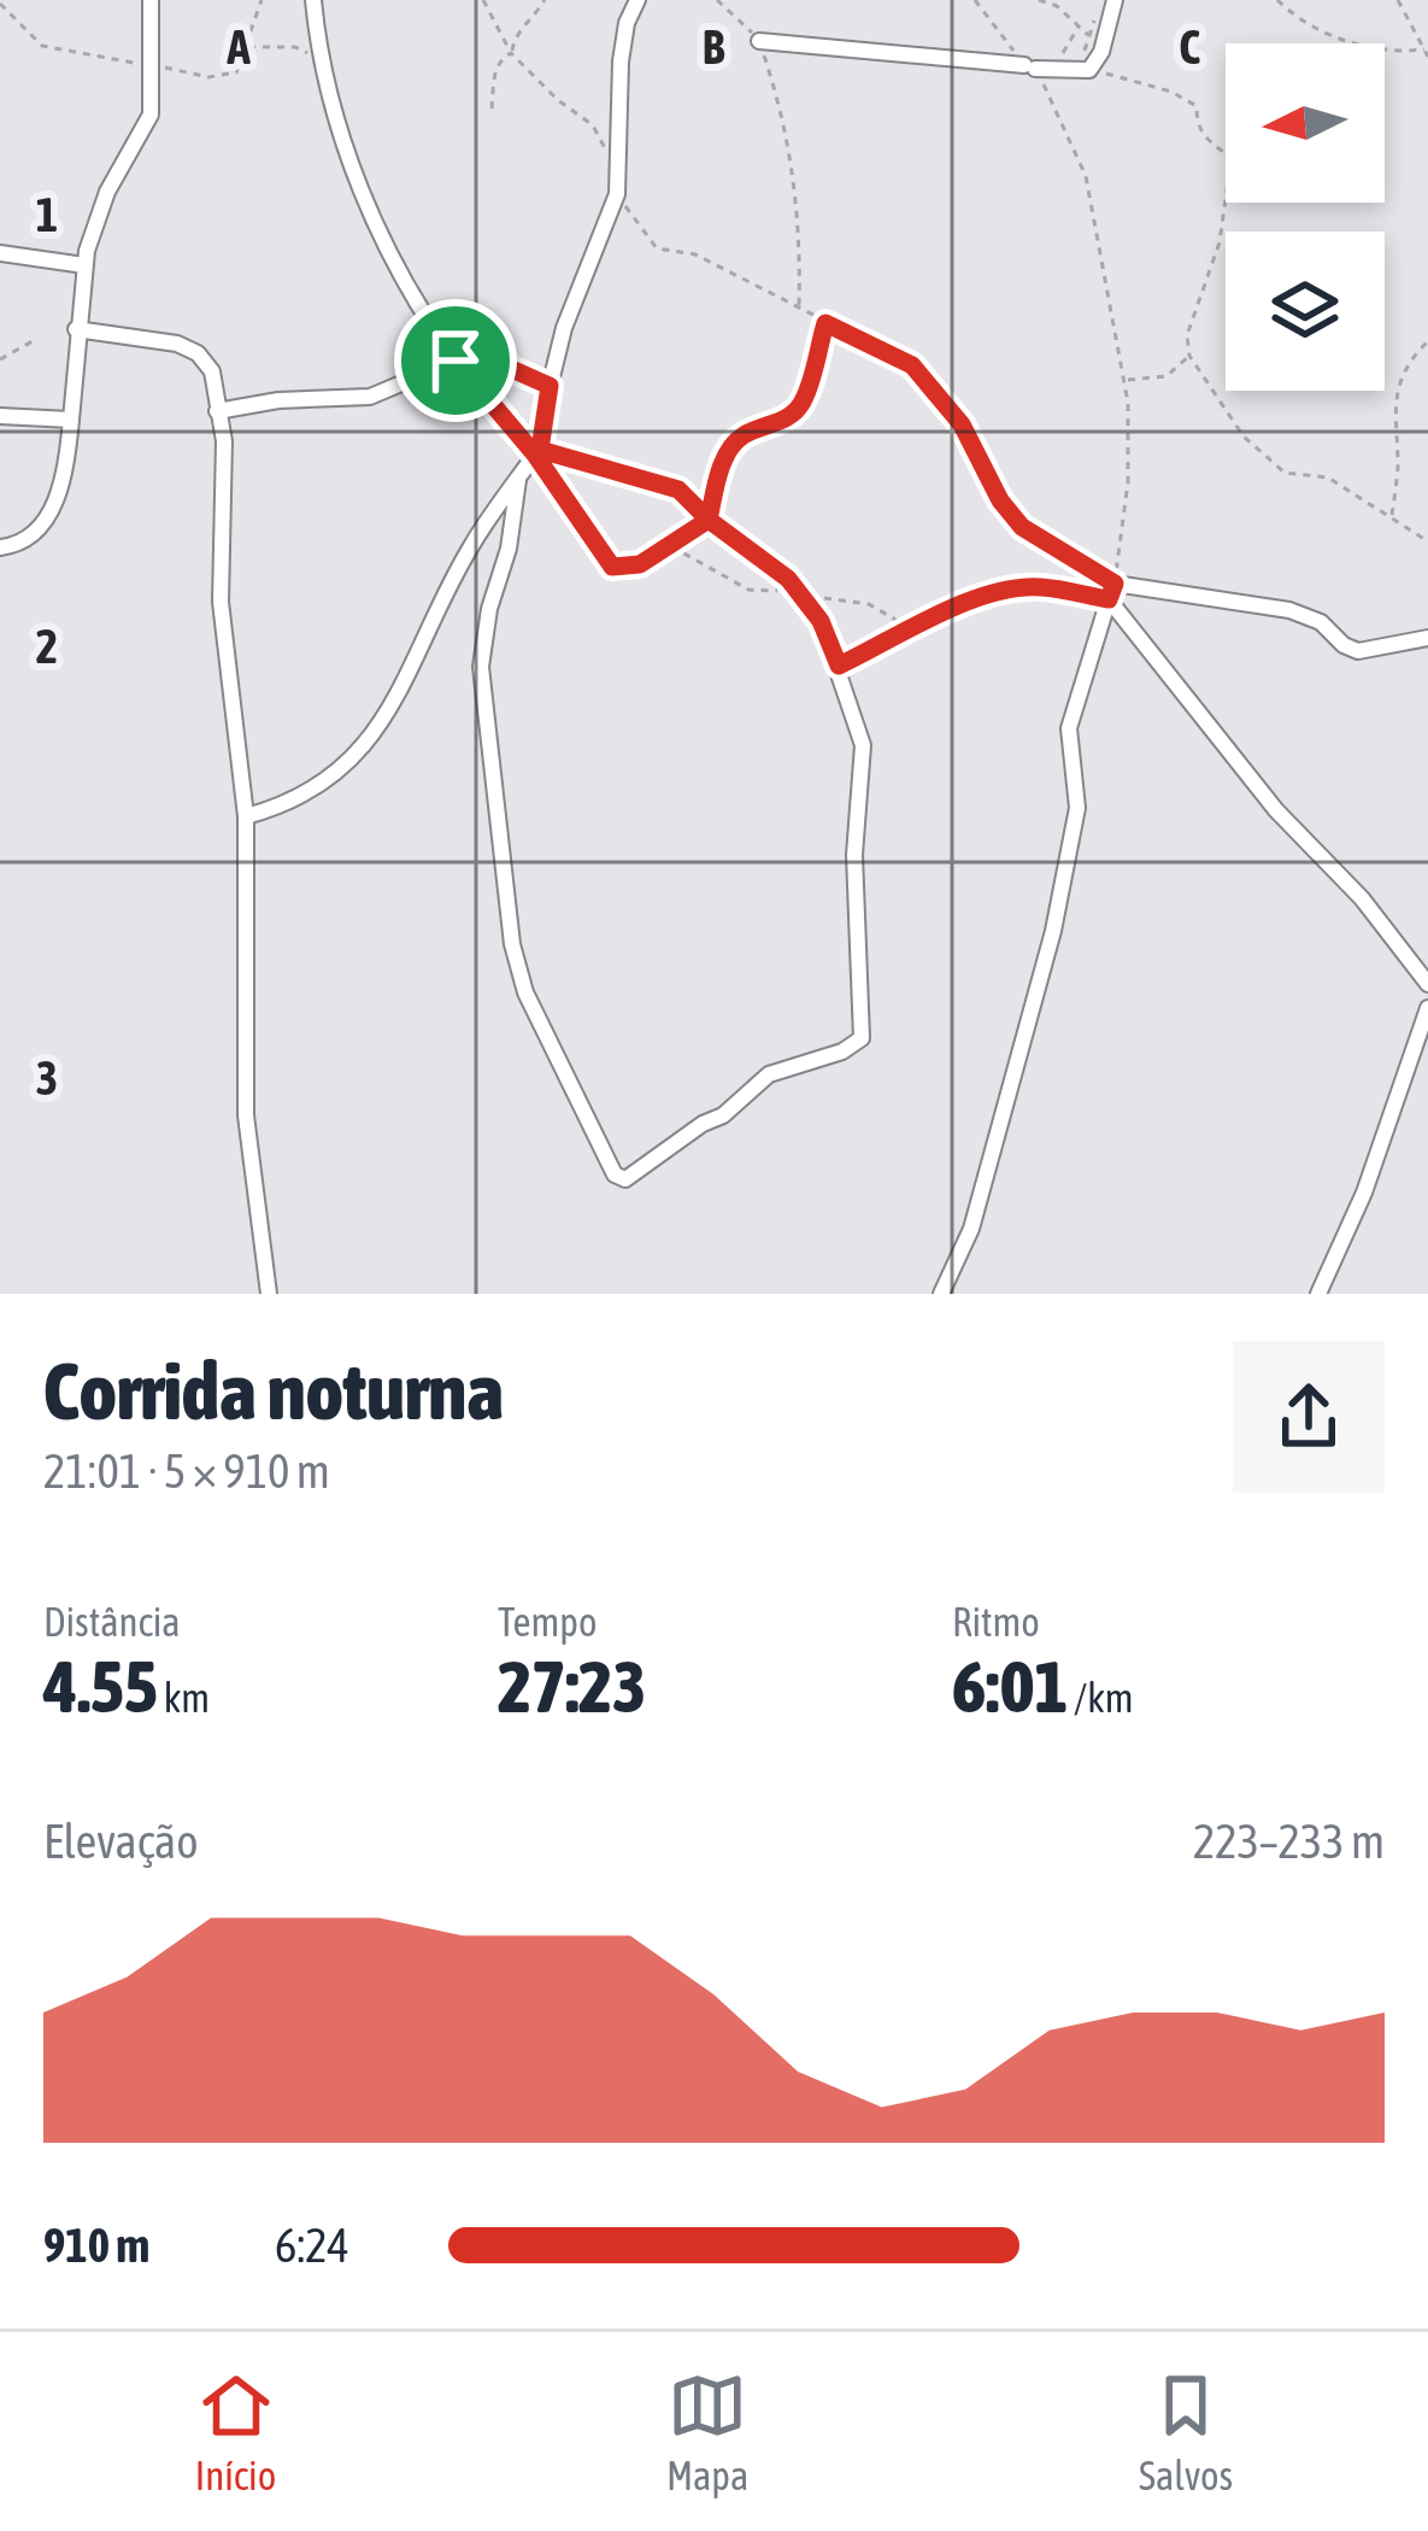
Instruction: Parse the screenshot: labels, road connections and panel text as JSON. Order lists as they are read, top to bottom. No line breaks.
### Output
{"north":"left","page":{"heading":["Corrida noturna","21:01 · 5 × 910 m"],"stats":[["Distância","4.55 km"],["Tempo","27:23"],["Ritmo","6:01 /km"]],"chart":["Elevação","223–233 m"],"list":[{"name":"910 m","note":"6:24"}],"tabs":["Início","Mapa","Salvos"]},"grid":{"columns":["A","B","C"],"rows":["1","2","3"]}}
